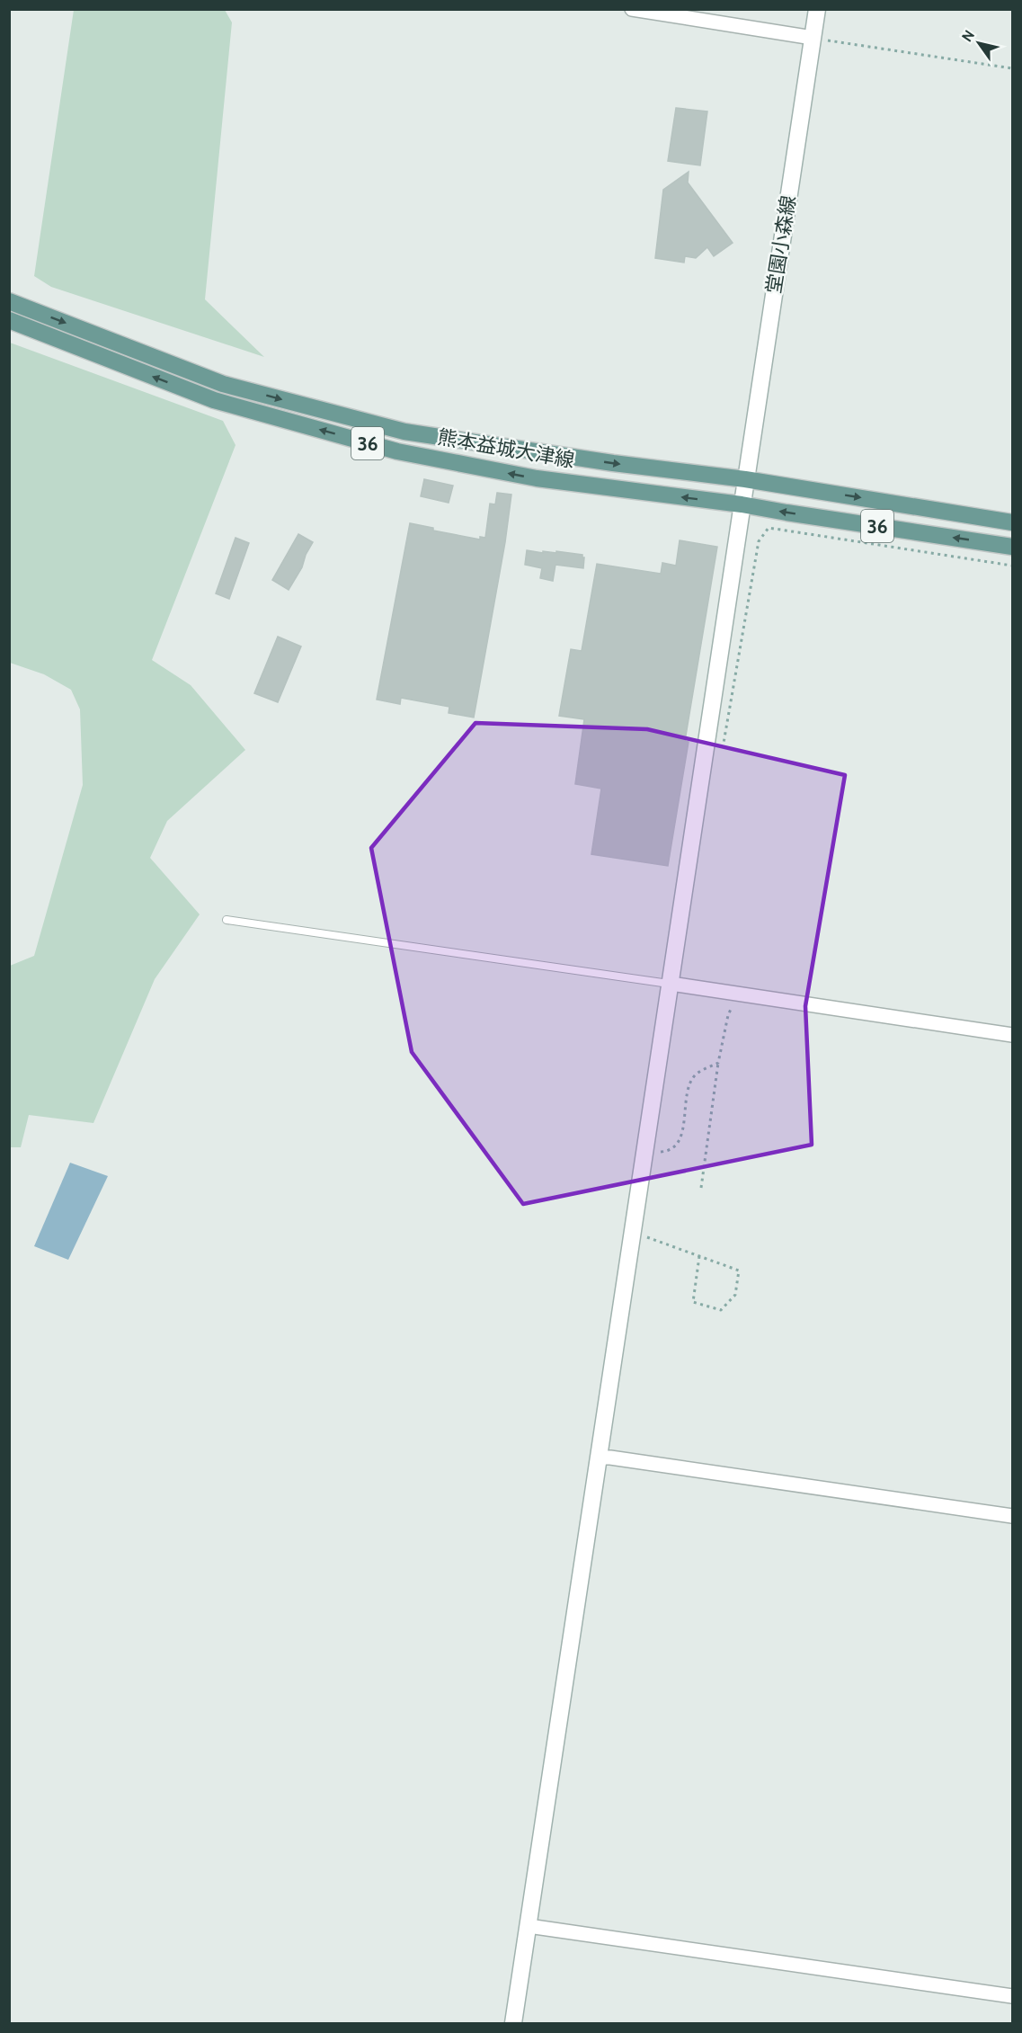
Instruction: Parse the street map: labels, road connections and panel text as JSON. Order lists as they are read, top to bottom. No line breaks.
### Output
{"streets":{"main road":["36","熊本益城大津線"],"street":["堂園小森線"]},"crossings":[["堂園小森線","熊本益城大津線"]],"north":"top left"}
